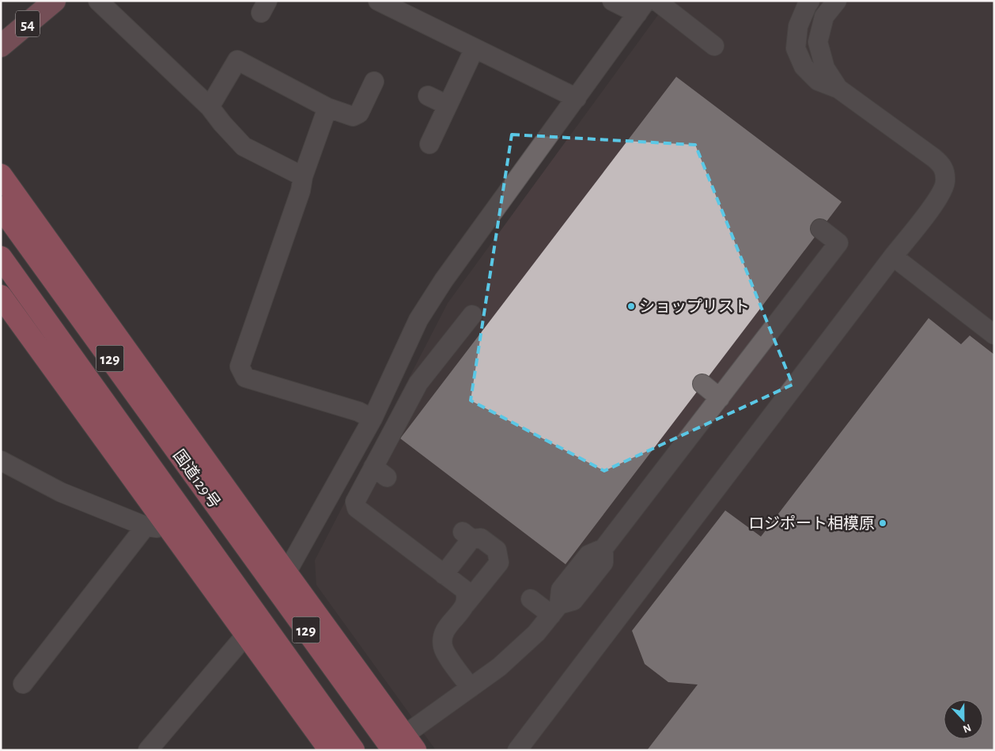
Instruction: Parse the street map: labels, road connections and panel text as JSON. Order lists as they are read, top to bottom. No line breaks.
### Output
{"streets":{"highway":["129","国道129号"],"main road":["54"]},"places":["ショップリスト","ロジポート相模原"],"north":"bottom"}
